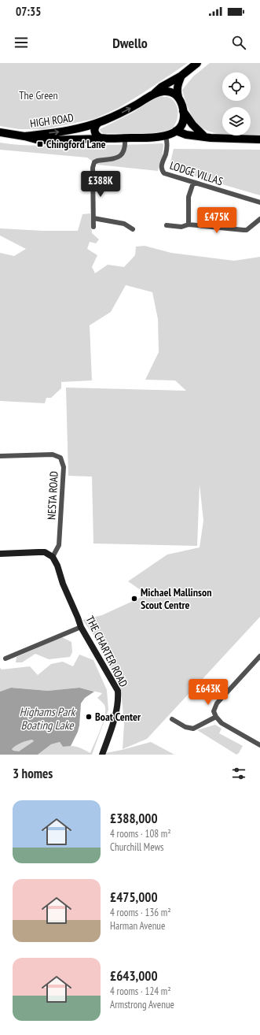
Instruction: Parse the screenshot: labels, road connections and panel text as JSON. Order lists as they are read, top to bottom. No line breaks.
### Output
{"streets":{"main road":["HIGH ROAD"],"street":["LODGE VILLAS","NESTA ROAD","THE CHARTER ROAD"]},"crossings":[["HIGH ROAD","LODGE VILLAS"],["NESTA ROAD","THE CHARTER ROAD"]],"water":["Highams Park Boating Lake"],"parks":["The Green"],"places":{"transit":["Chingford Lane"],"other":["Michael Mallinson Scout Centre","Boat Center"]},"page":{"status":"07:35","header":"Dwello","price":["£388K","£475K","£643K"],"heading":"3 homes","list":[{"name":"£388,000","note":"4 rooms · 108 m² · Churchill Mews"},{"name":"£475,000","note":"4 rooms · 136 m² · Harman Avenue"},{"name":"£643,000","note":"4 rooms · 124 m² · Armstrong Avenue"}]}}
